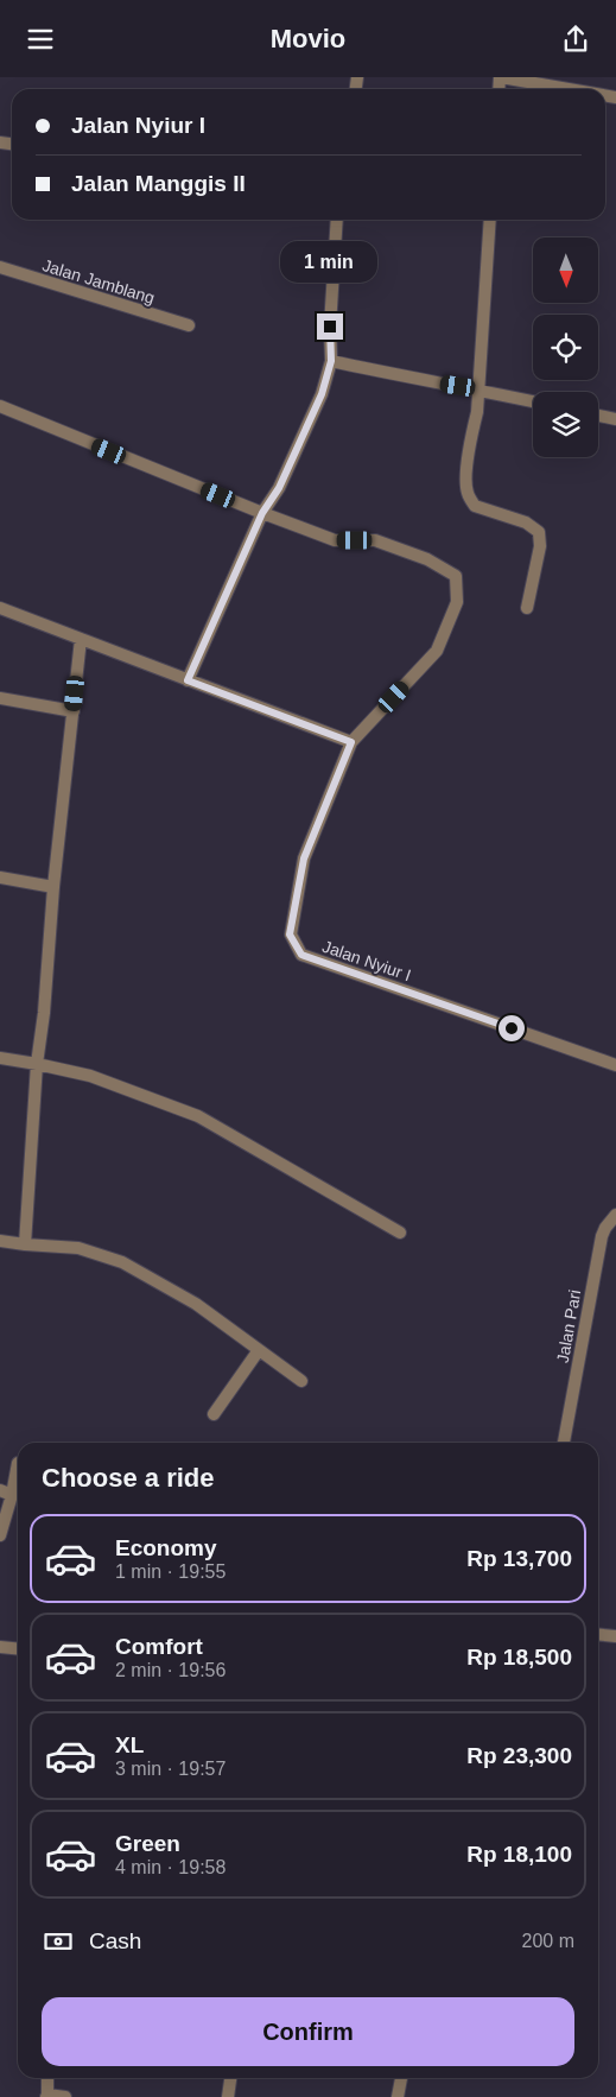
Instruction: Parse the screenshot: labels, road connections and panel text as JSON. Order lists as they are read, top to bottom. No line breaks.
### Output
{"streets":{"street":["Jalan Jamblang","Jalan Nyiur I","Jalan Pari"]},"north":"bottom","page":{"header":"Movio","banner":["Jalan Nyiur I","Jalan Manggis II"],"bubble":"1 min","heading":"Choose a ride","list":[{"name":"Economy","note":"1 min · 19:55","value":"Rp 13,700"},{"name":"Comfort","note":"2 min · 19:56","value":"Rp 18,500"},{"name":"XL","note":"3 min · 19:57","value":"Rp 23,300"},{"name":"Green","note":"4 min · 19:58","value":"Rp 18,100"}],"pay":["Cash","200 m"],"buttons":"Confirm"}}
